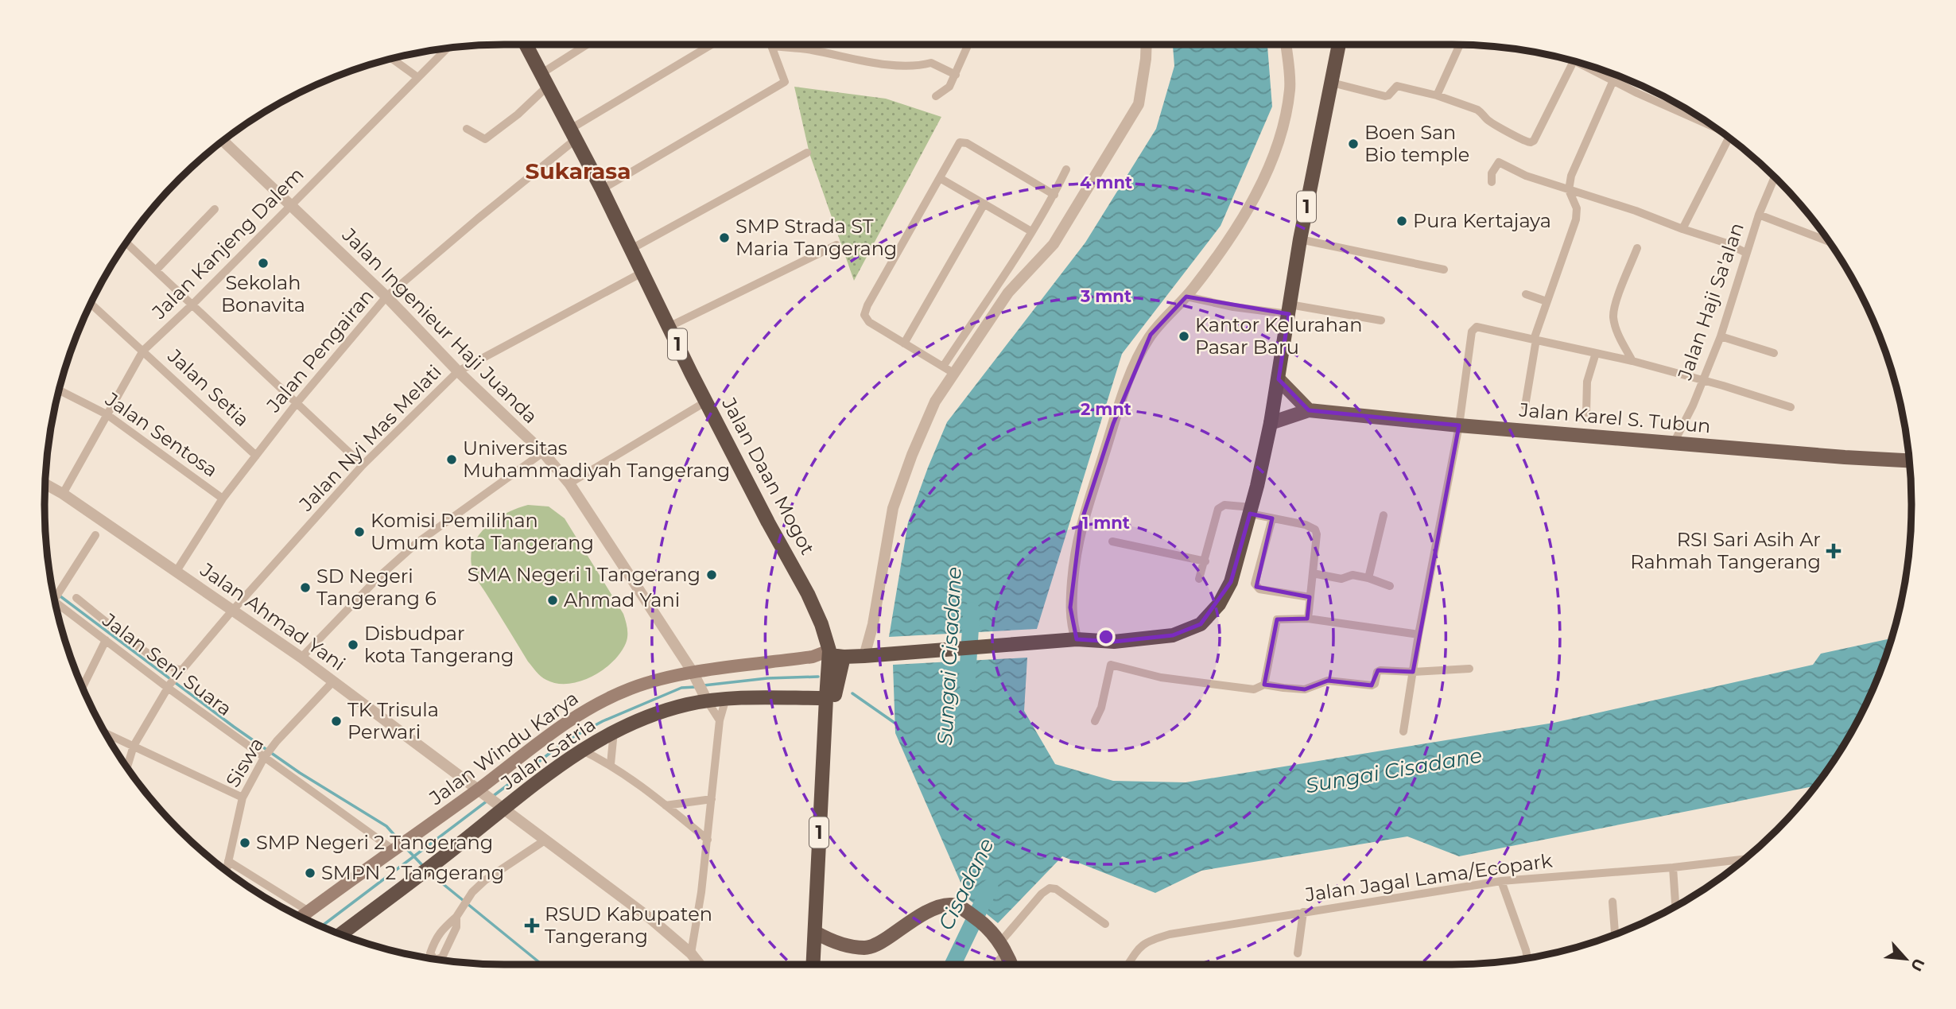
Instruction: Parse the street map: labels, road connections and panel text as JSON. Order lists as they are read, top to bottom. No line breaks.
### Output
{"streets":{"highway":["1","Jalan Daan Mogot","Jalan Satria"],"main road":["Jalan Karel S. Tubun","Jalan Windu Karya"],"street":["Jalan Kanjeng Dalem","Jalan Haji Sa'alan","Jalan Ingenieur Haji Juanda","Jalan Pengairan","Jalan Setia","Jalan Sentosa","Jalan Nyi Mas Melati","Jalan Ahmad Yani","Jalan Seni Suara","Siswa","Jalan Jagal Lama/Ecopark"]},"crossings":[["1","Jalan Karel S. Tubun"],["1","Jalan Daan Mogot"],["1","Jalan Windu Karya"],["Jalan Kanjeng Dalem","Jalan Ingenieur Haji Juanda"],["Jalan Kanjeng Dalem","Jalan Setia"],["Jalan Kanjeng Dalem","Jalan Sentosa"],["Jalan Kanjeng Dalem","Jalan Ahmad Yani"],["Jalan Haji Sa'alan","Jalan Karel S. Tubun"],["Jalan Ingenieur Haji Juanda","Jalan Pengairan"],["Jalan Ingenieur Haji Juanda","Jalan Nyi Mas Melati"],["Jalan Ingenieur Haji Juanda","Jalan Windu Karya"],["Jalan Ingenieur Haji Juanda","Jalan Satria"],["Jalan Pengairan","Jalan Setia"],["Jalan Pengairan","Jalan Sentosa"],["Jalan Pengairan","Jalan Daan Mogot"],["Jalan Pengairan","Jalan Ahmad Yani"],["Jalan Nyi Mas Melati","Jalan Daan Mogot"],["Jalan Nyi Mas Melati","Jalan Ahmad Yani"],["Jalan Nyi Mas Melati","Jalan Seni Suara"],["Jalan Daan Mogot","Jalan Windu Karya"],["Jalan Daan Mogot","Jalan Satria"],["Jalan Ahmad Yani","Jalan Windu Karya"],["Jalan Ahmad Yani","Jalan Satria"],["Jalan Ahmad Yani","Siswa"],["Jalan Seni Suara","Jalan Windu Karya"],["Jalan Seni Suara","Siswa"]],"districts":["Sukarasa"],"water":["Sungai Cisadane","Cisadane"],"places":{"other":["Boen San Bio temple","Pura Kertajaya","SMP Strada ST Maria Tangerang","Sekolah Bonavita","Kantor Kelurahan Pasar Baru","Universitas Muhammadiyah Tangerang","Komisi Pemilihan Umum kota Tangerang","SMA Negeri 1 Tangerang","SD Negeri Tangerang 6","Ahmad Yani","Disbudpar kota Tangerang","TK Trisula Perwari","SMP Negeri 2 Tangerang","SMPN 2 Tangerang"],"health":["RSI Sari Asih Ar Rahmah Tangerang","RSUD Kabupaten Tangerang"]},"north":"bottom right","rings":["4 mnt","3 mnt","2 mnt","1 mnt"]}
